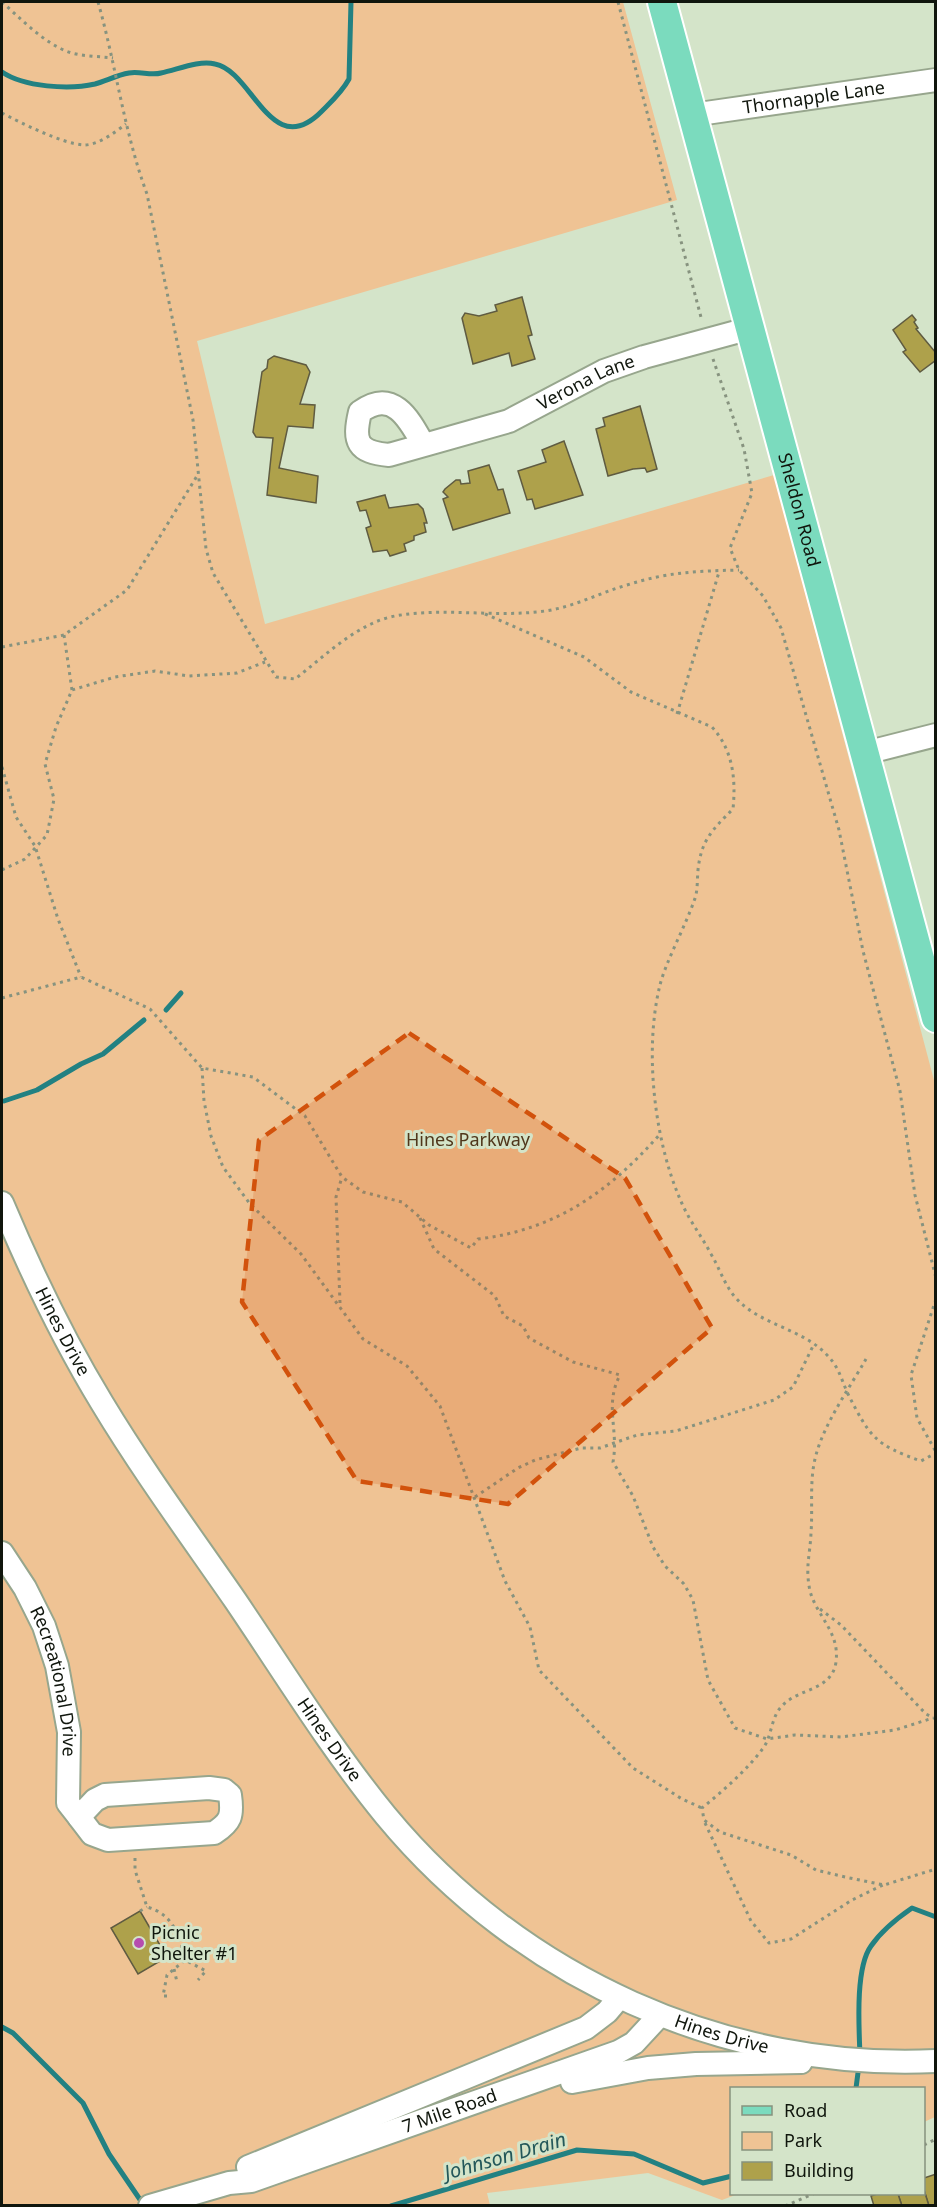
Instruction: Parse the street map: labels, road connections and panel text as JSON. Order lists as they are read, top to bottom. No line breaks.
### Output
{"streets":{"main road":["Sheldon Road"],"street":["Thornapple Lane","Verona Lane","Hines Drive","Recreational Drive","7 Mile Road"]},"crossings":[["Thornapple Lane","Sheldon Road"],["Verona Lane","Sheldon Road"],["Hines Drive","7 Mile Road"]],"water":["Johnson Drain"],"parks":["Hines Parkway"],"places":["Picnic Shelter #1"],"legend":["Road","Park","Building"]}
